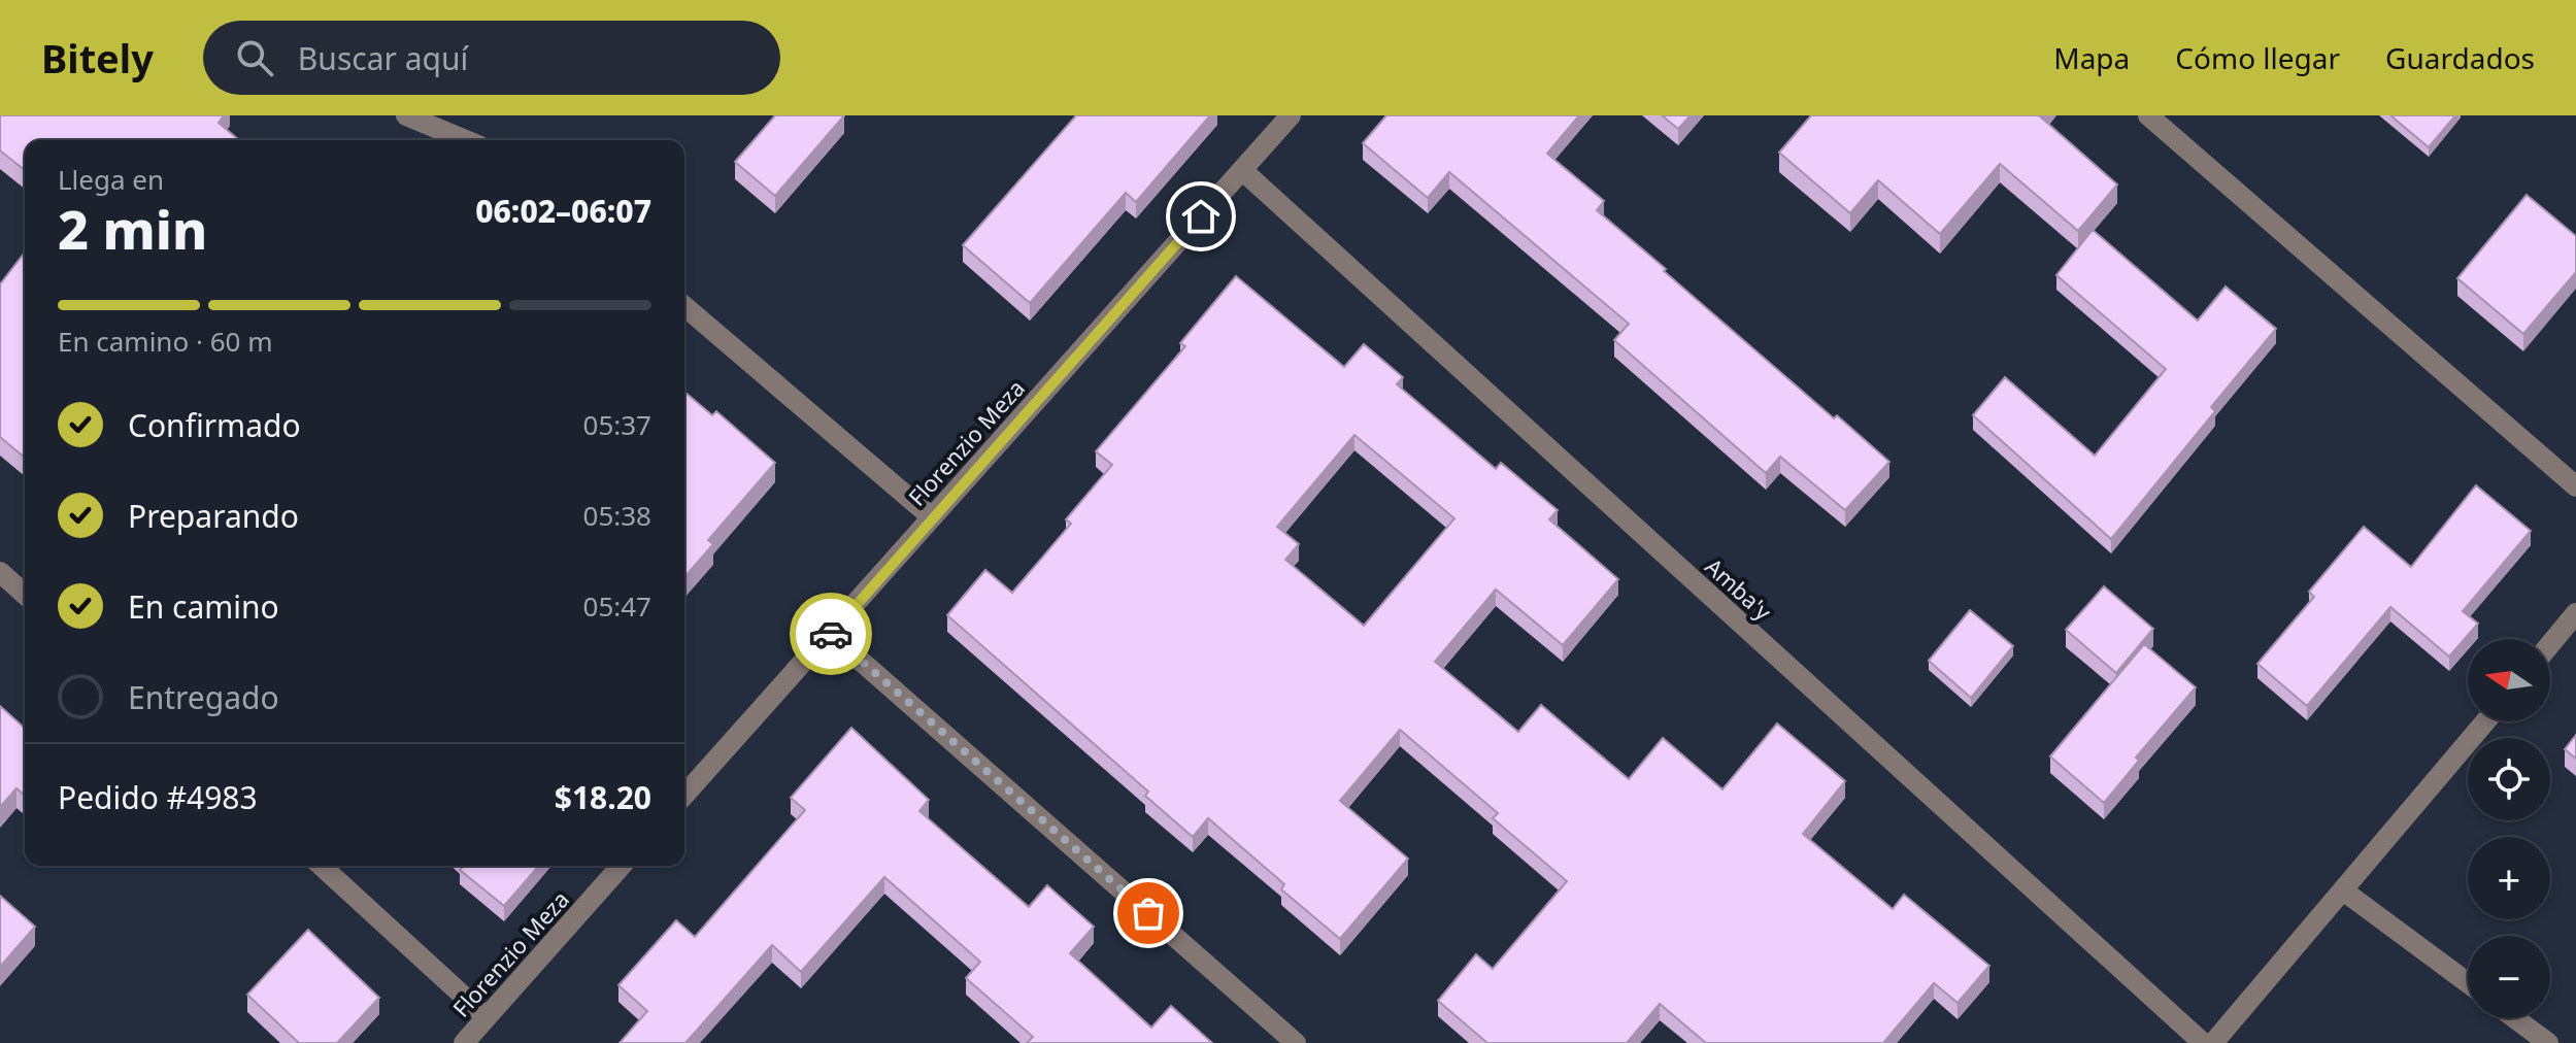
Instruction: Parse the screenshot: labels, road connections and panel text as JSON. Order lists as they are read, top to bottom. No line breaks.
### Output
{"streets":{"street":["Florenzio Meza","Amba'y"]},"crossings":[["Florenzio Meza","Amba'y"]],"north":"left","page":{"header":"Bitely","search":"Buscar aquí","nav":["Mapa","Cómo llegar","Guardados"],"heading":["2 min","Llega en","06:02–06:07"],"panel":["Pedido #4983","$18.20"],"bar":"En camino · 60 m","list":[["Confirmado","05:37"],["Preparando","05:38"],["En camino","05:47"],"Entregado"],"map_buttons":["+","−"]}}
